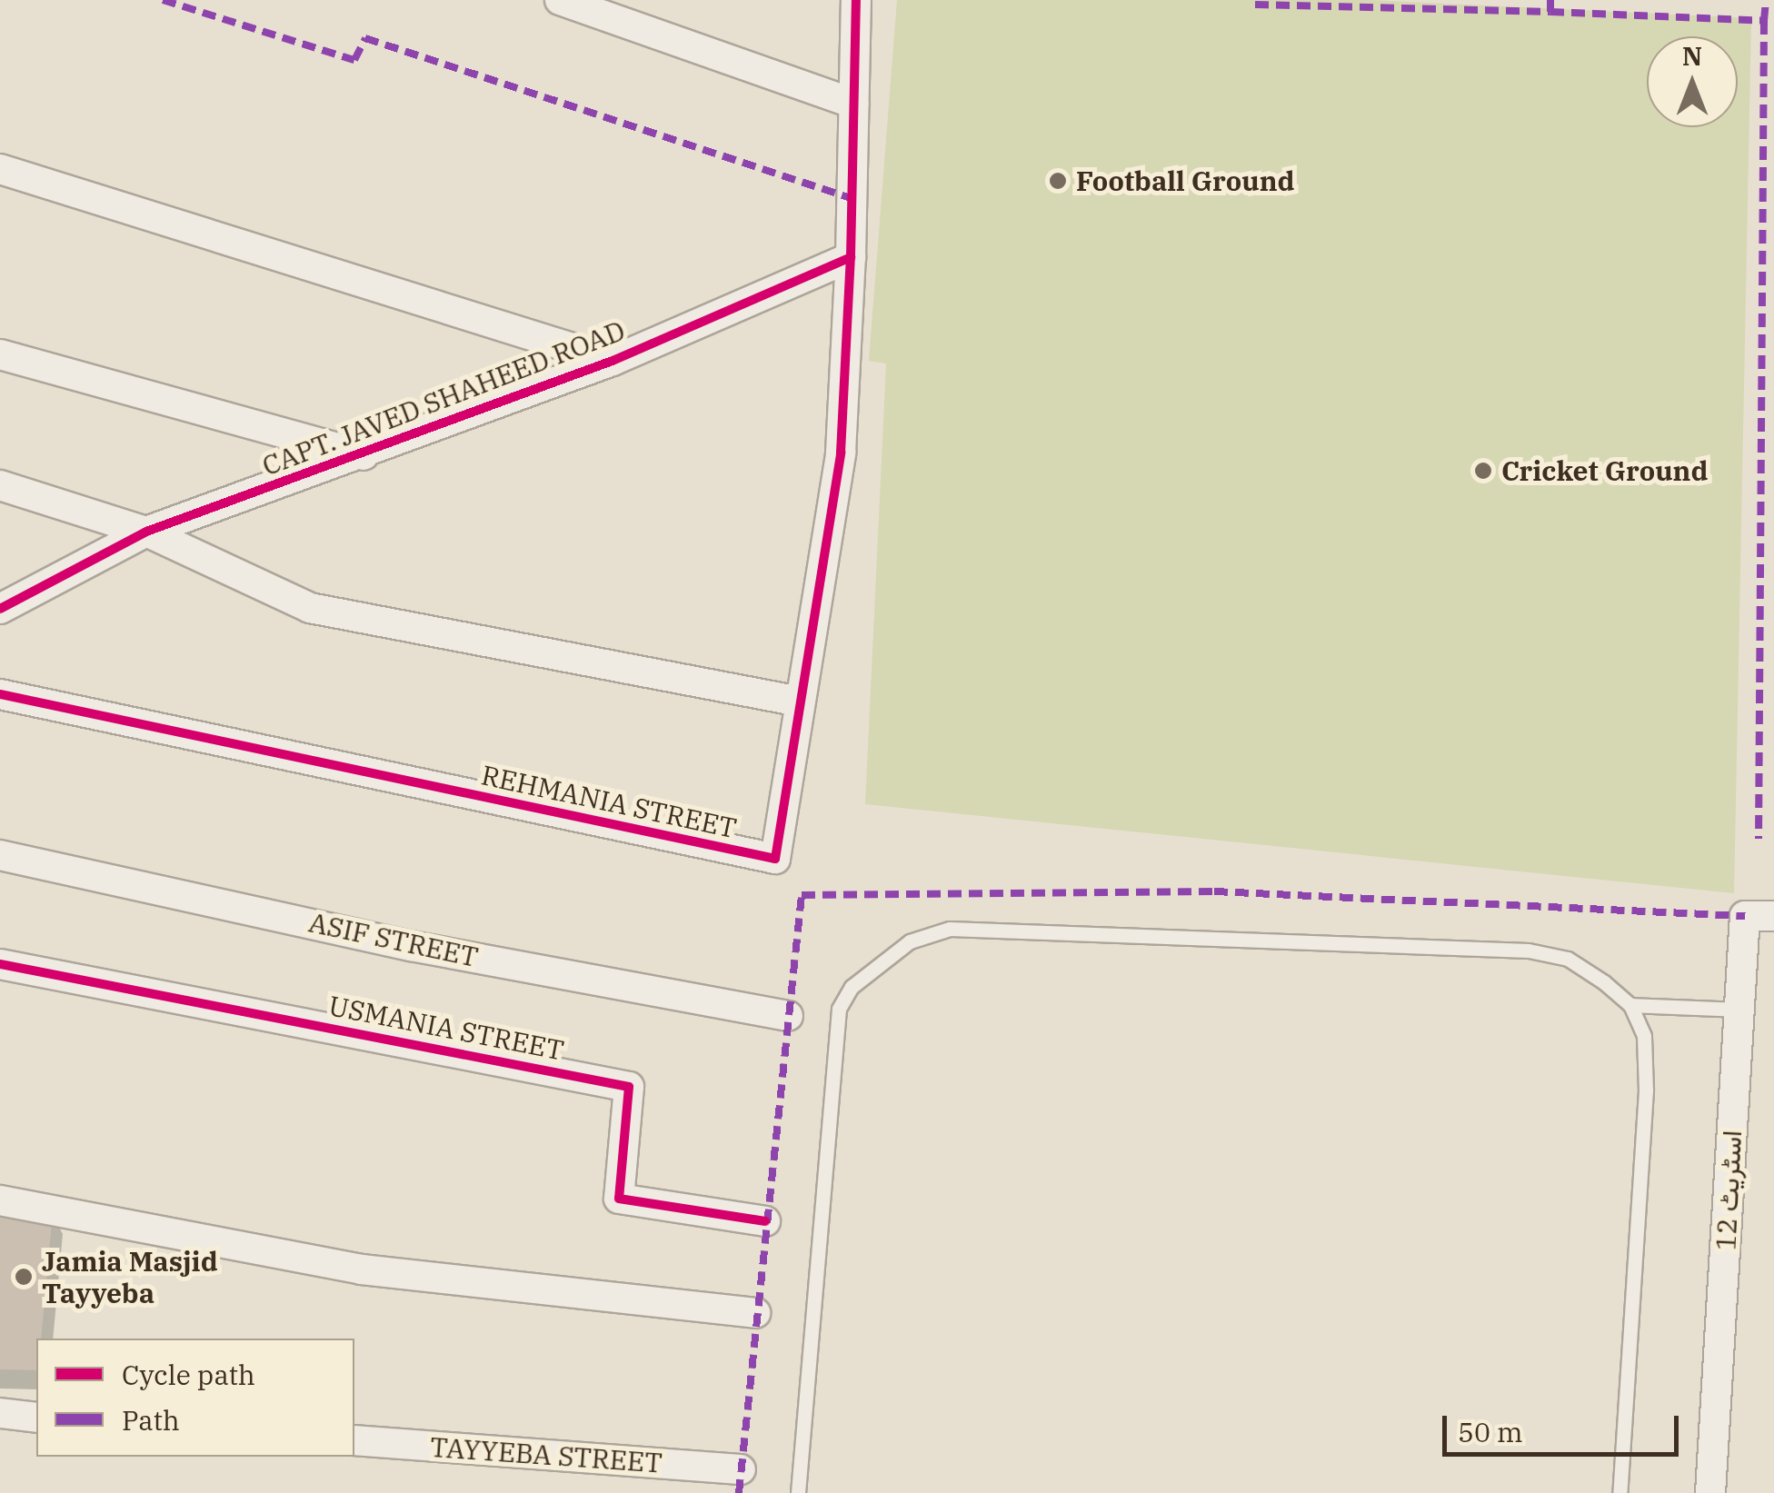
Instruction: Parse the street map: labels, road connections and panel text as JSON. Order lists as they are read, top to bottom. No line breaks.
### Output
{"streets":{"street":["CAPT. JAVED SHAHEED ROAD","REHMANIA STREET","ASIF STREET","USMANIA STREET","اسٹریٹ 12","TAYYEBA STREET"]},"crossings":[["CAPT. JAVED SHAHEED ROAD","REHMANIA STREET"]],"places":["Football Ground","Cricket Ground","Jamia Masjid Tayyeba"],"legend":["Cycle path","Path"],"scale_bar":"50 m","north":"top"}
